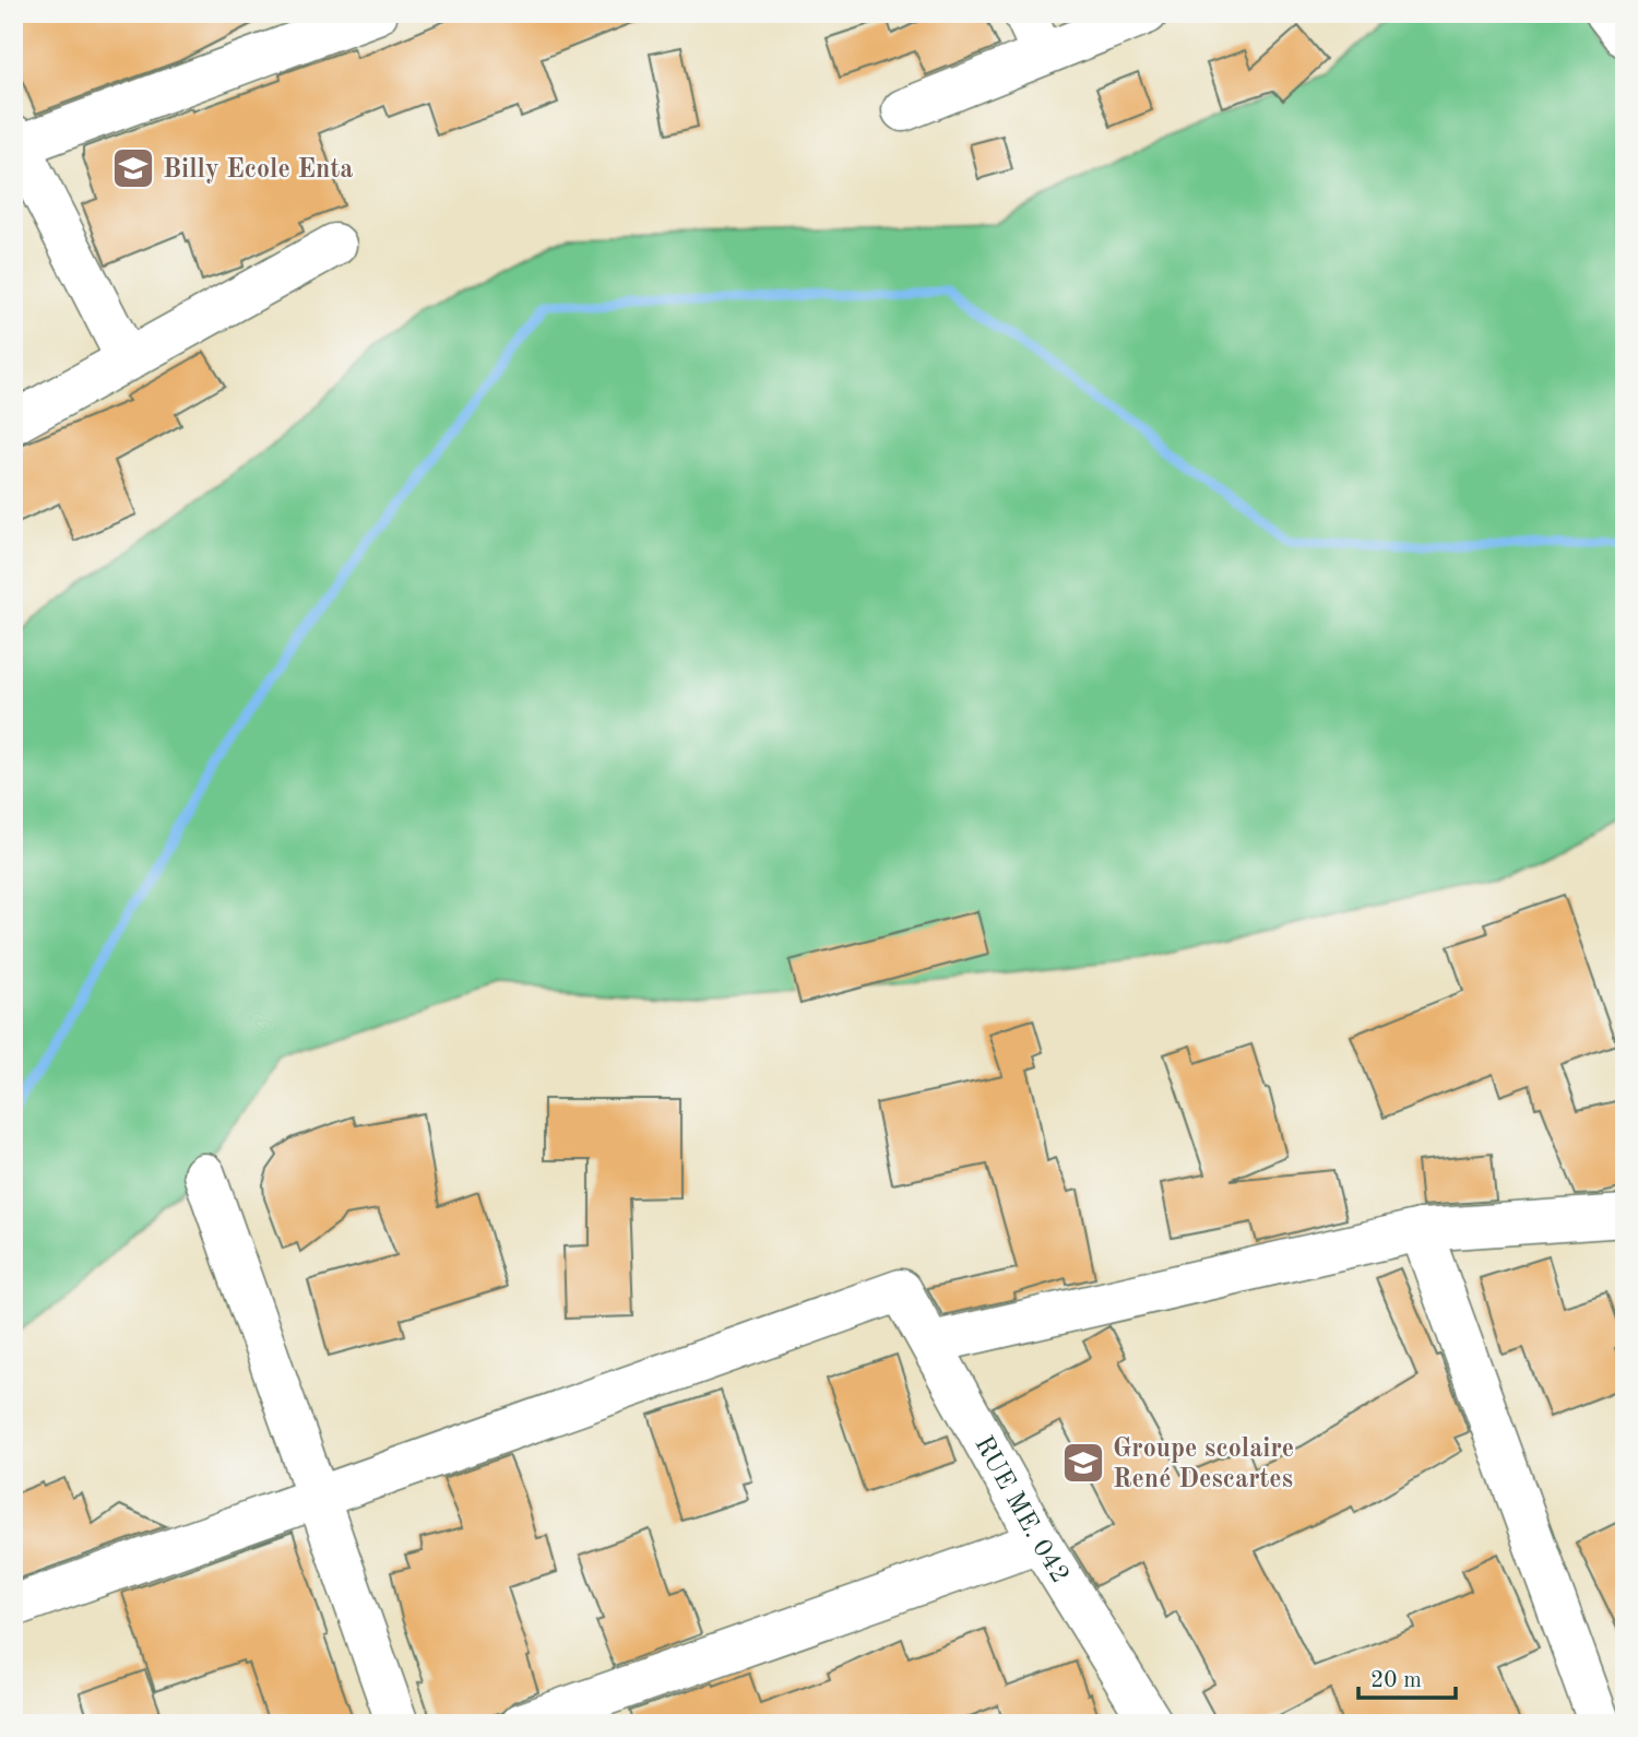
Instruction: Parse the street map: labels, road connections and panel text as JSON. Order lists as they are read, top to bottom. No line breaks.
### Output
{"streets":{"street":["RUE ME. 042"]},"places":{"school or university":["Billy Ecole Enta","Groupe scolaire René Descartes"]},"scale_bar":"20 m"}
